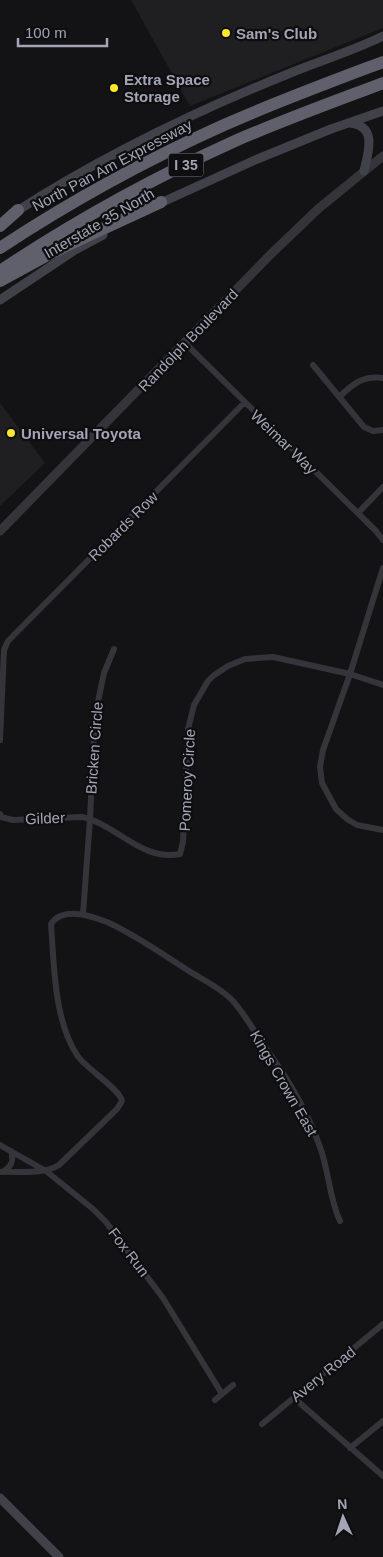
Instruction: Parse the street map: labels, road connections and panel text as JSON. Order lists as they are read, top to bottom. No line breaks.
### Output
{"streets":{"highway":["North Pan Am Expressway","I 35"],"main road":["Interstate 35 North"],"street":["Randolph Boulevard","Weimar Way","Robards Row","Bricken Circle","Pomeroy Circle","Gilder","Kings Crown East","Fox Run","Avery Road"]},"crossings":[["Randolph Boulevard","Weimar Way"],["Weimar Way","Robards Row"],["Bricken Circle","Pomeroy Circle"],["Bricken Circle","Gilder"],["Bricken Circle","Kings Crown East"],["Pomeroy Circle","Gilder"]],"places":["Sam's Club","Extra Space Storage","Universal Toyota"],"scale_bar":"100 m","north":"top"}
